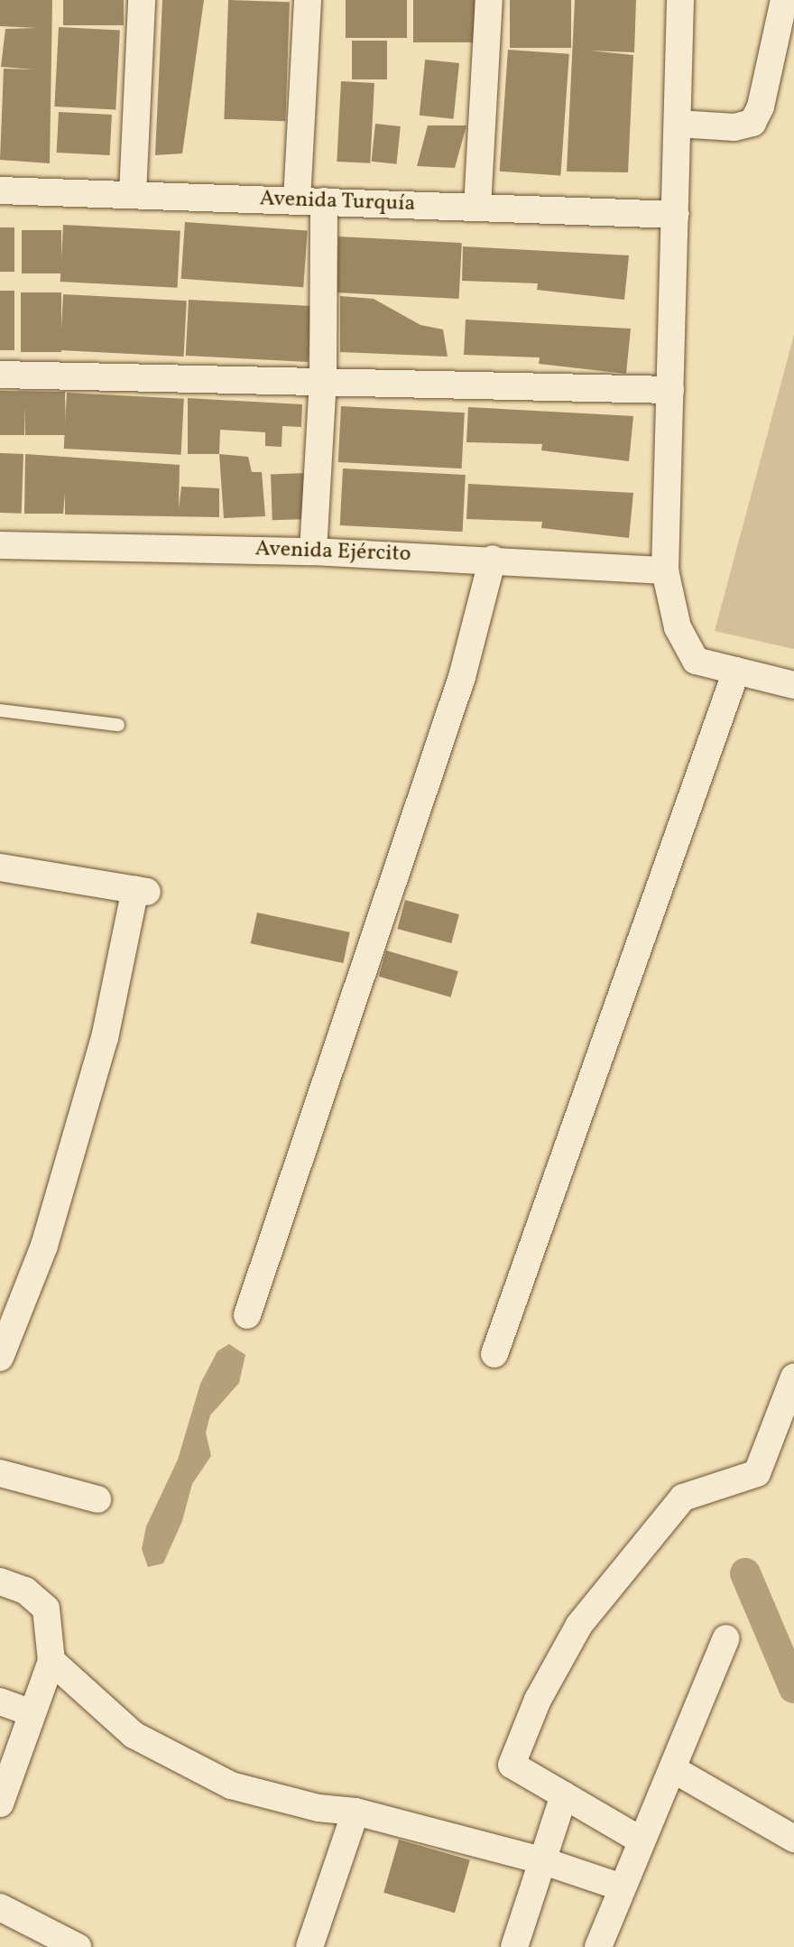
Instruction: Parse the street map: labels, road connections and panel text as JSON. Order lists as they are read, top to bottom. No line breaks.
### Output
{"streets":{"street":["Avenida Turquía","Avenida Ejército"]}}
